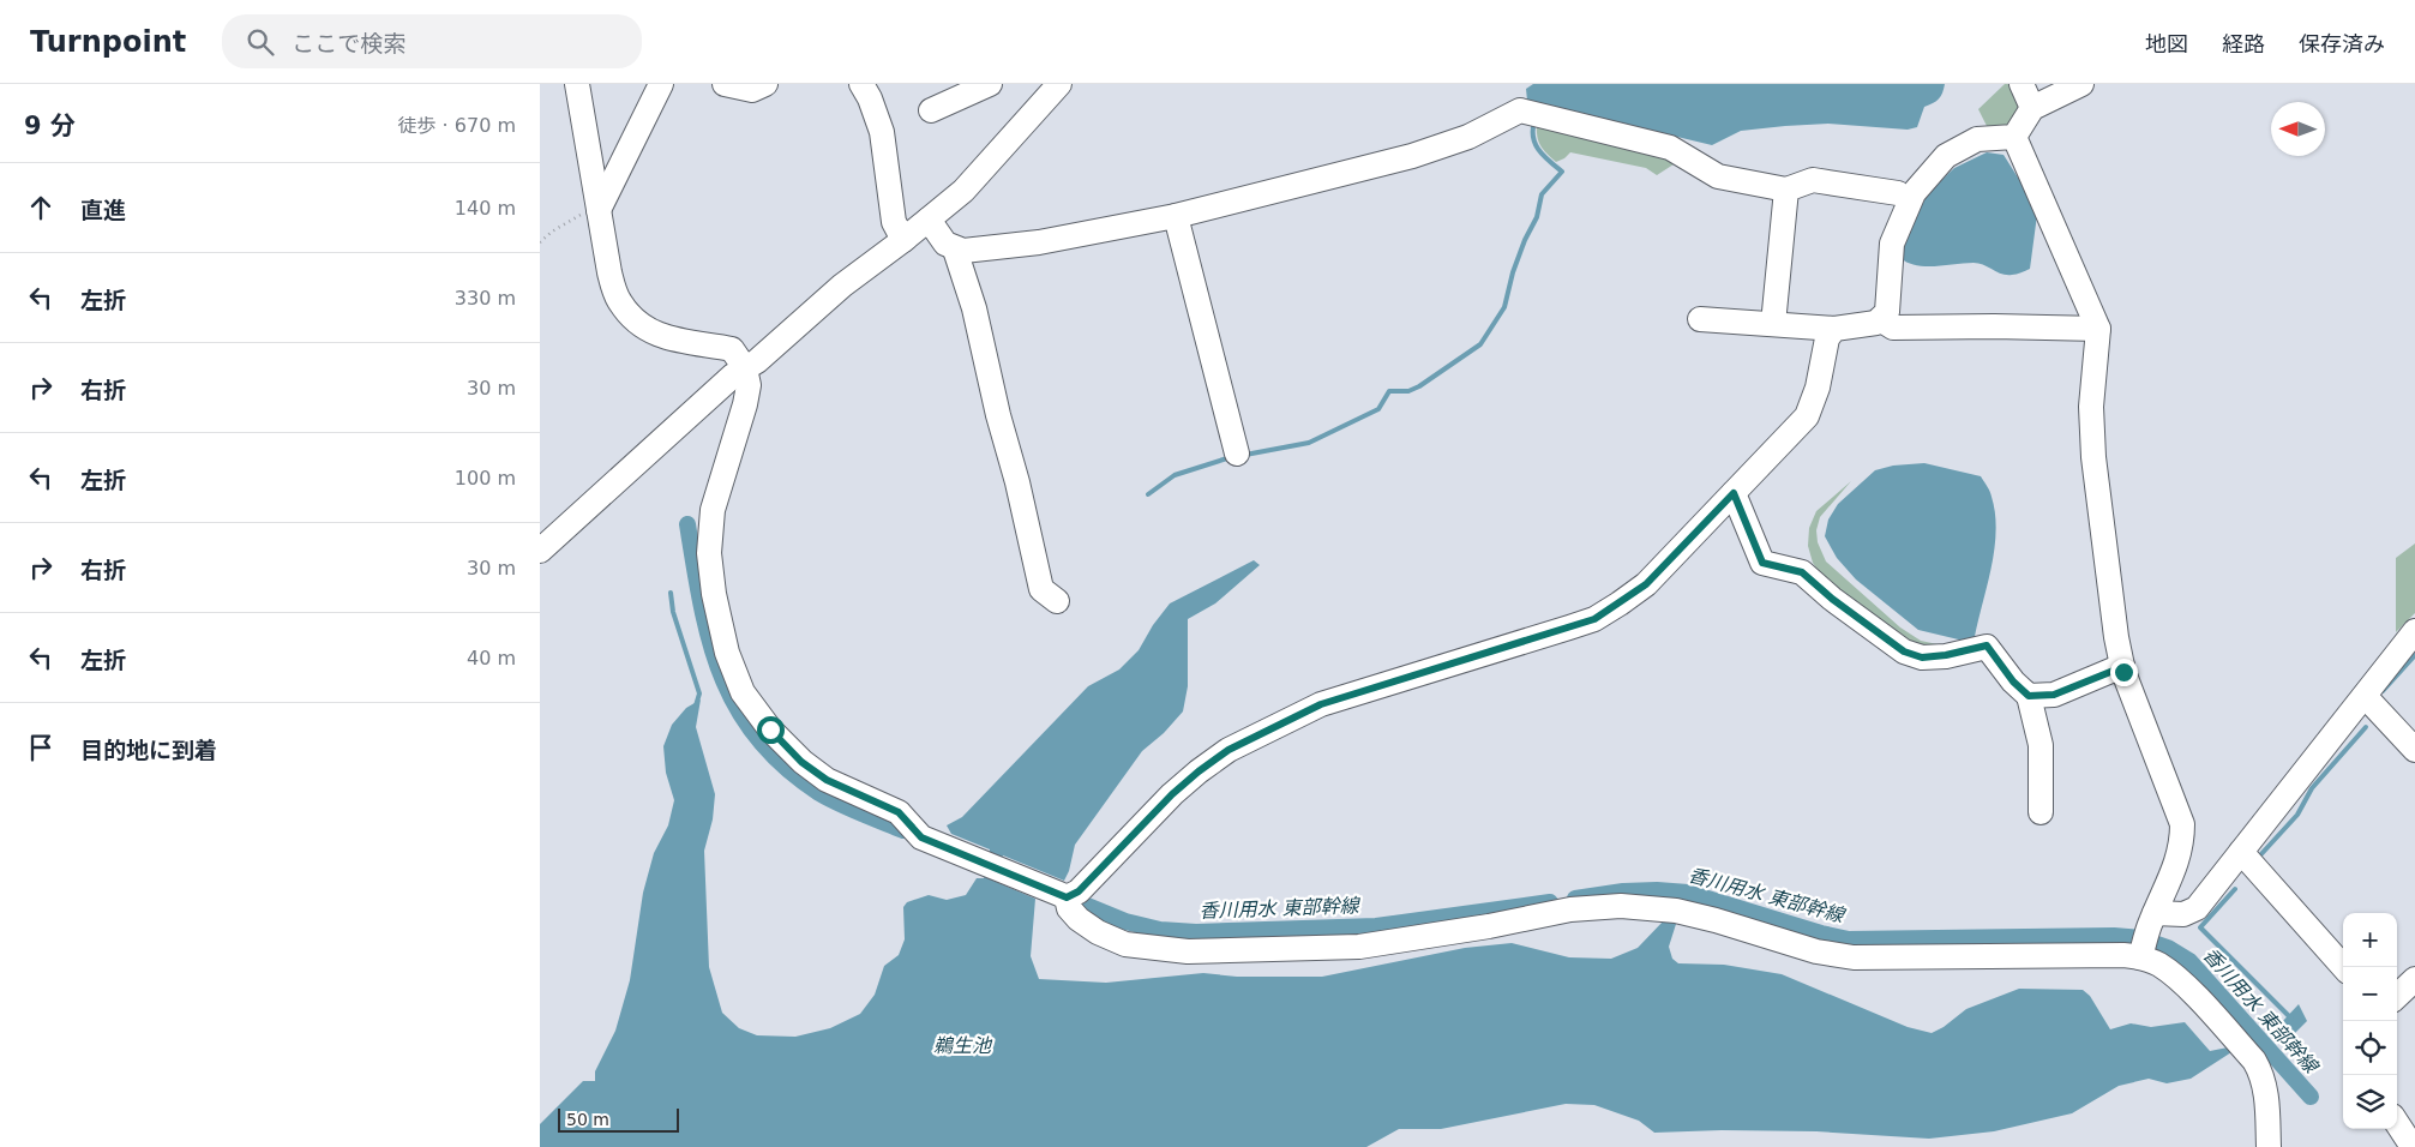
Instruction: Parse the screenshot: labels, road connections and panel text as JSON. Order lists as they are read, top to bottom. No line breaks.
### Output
{"water":["香川用水 東部幹線","鵜生池"],"scale_bar":"50 m","north":"left","page":{"header":"Turnpoint","search":"ここで検索","nav":["地図","経路","保存済み"],"heading":["9 分","徒歩 · 670 m"],"list":[["直進","140 m"],["左折","330 m"],["右折","30 m"],["左折","100 m"],["右折","30 m"],["左折","40 m"],"目的地に到着"],"map_buttons":["+","−"],"scale":"50 m"}}
